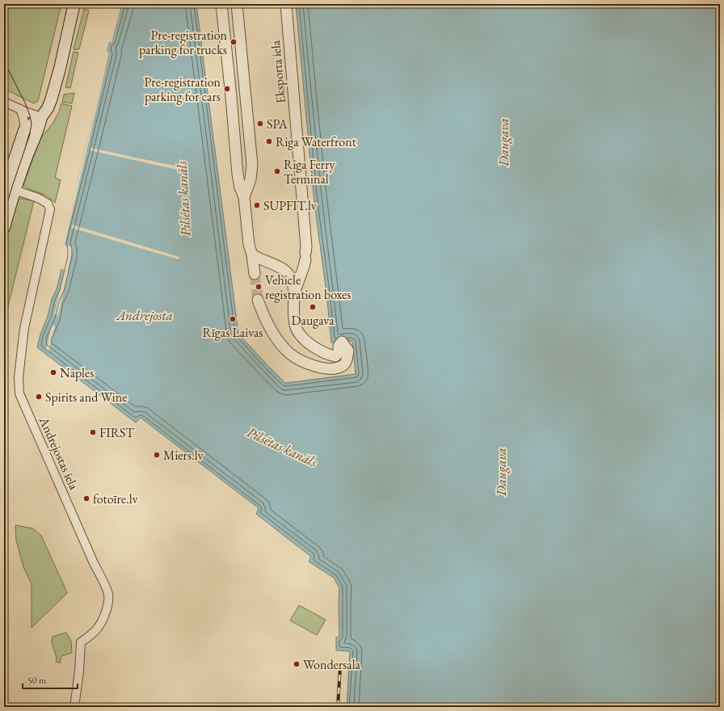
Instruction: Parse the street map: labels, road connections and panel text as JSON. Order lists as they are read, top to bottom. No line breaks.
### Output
{"streets":{"street":["Eksporta iela","Andrejostas iela"]},"water":["Daugava","Pilsētas kanāls","Andrejosta"],"places":["Pre-registration parking for trucks","Pre-registration parking for cars","SPA","Riga Waterfront","Riga Ferry Terminal","SUPFIT.lv","Vehicle registration boxes","Daugava","Rīgas Laivas","Naples","Spirits and Wine","FIRST","Miers.lv","fotoīre.lv","Wondersala"],"scale_bar":"50 m"}
